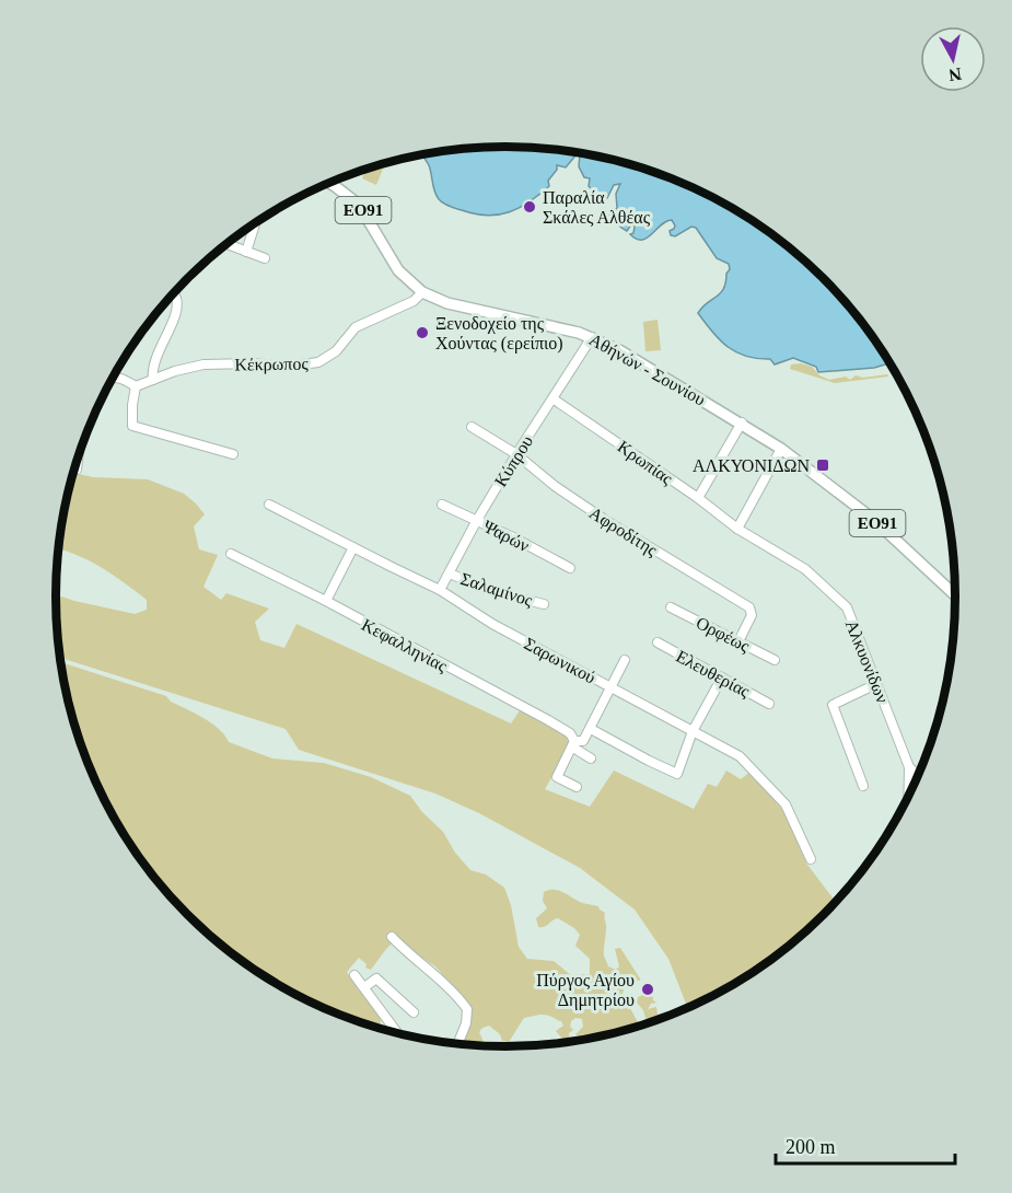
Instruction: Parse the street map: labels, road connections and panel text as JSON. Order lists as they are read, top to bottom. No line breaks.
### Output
{"streets":{"main road":["ΕΟ91","Αθήνών - Σουνίου"],"street":["Κέκρωπος","Κύπρου","Κρωπίας","Αφροδίτης","Ψαρών","Σαλαμίνος","Ορφέως","Κεφαλληνίας","Σαρωνικού","Αλκυονίδων","Ελευθερίας"]},"crossings":[["Κέκρωπος","Αθήνών - Σουνίου"],["Αθήνών - Σουνίου","Κύπρου"],["Κύπρου","Κρωπίας"],["Κύπρου","Αφροδίτης"],["Κύπρου","Ψαρών"],["Κύπρου","Σαλαμίνος"],["Κύπρου","Σαρωνικού"],["Κρωπίας","Αλκυονίδων"],["Αφροδίτης","Ορφέως"]],"places":{"other":["Παραλία Σκάλες Αλθέας","Ξενοδοχείο της Χούντας (ερείπιο)","Πύργος Αγίου Δημητρίου"],"transit":["ΑΛΚΥΟΝΙΔΩΝ"]},"scale_bar":"200 m","north":"bottom"}
